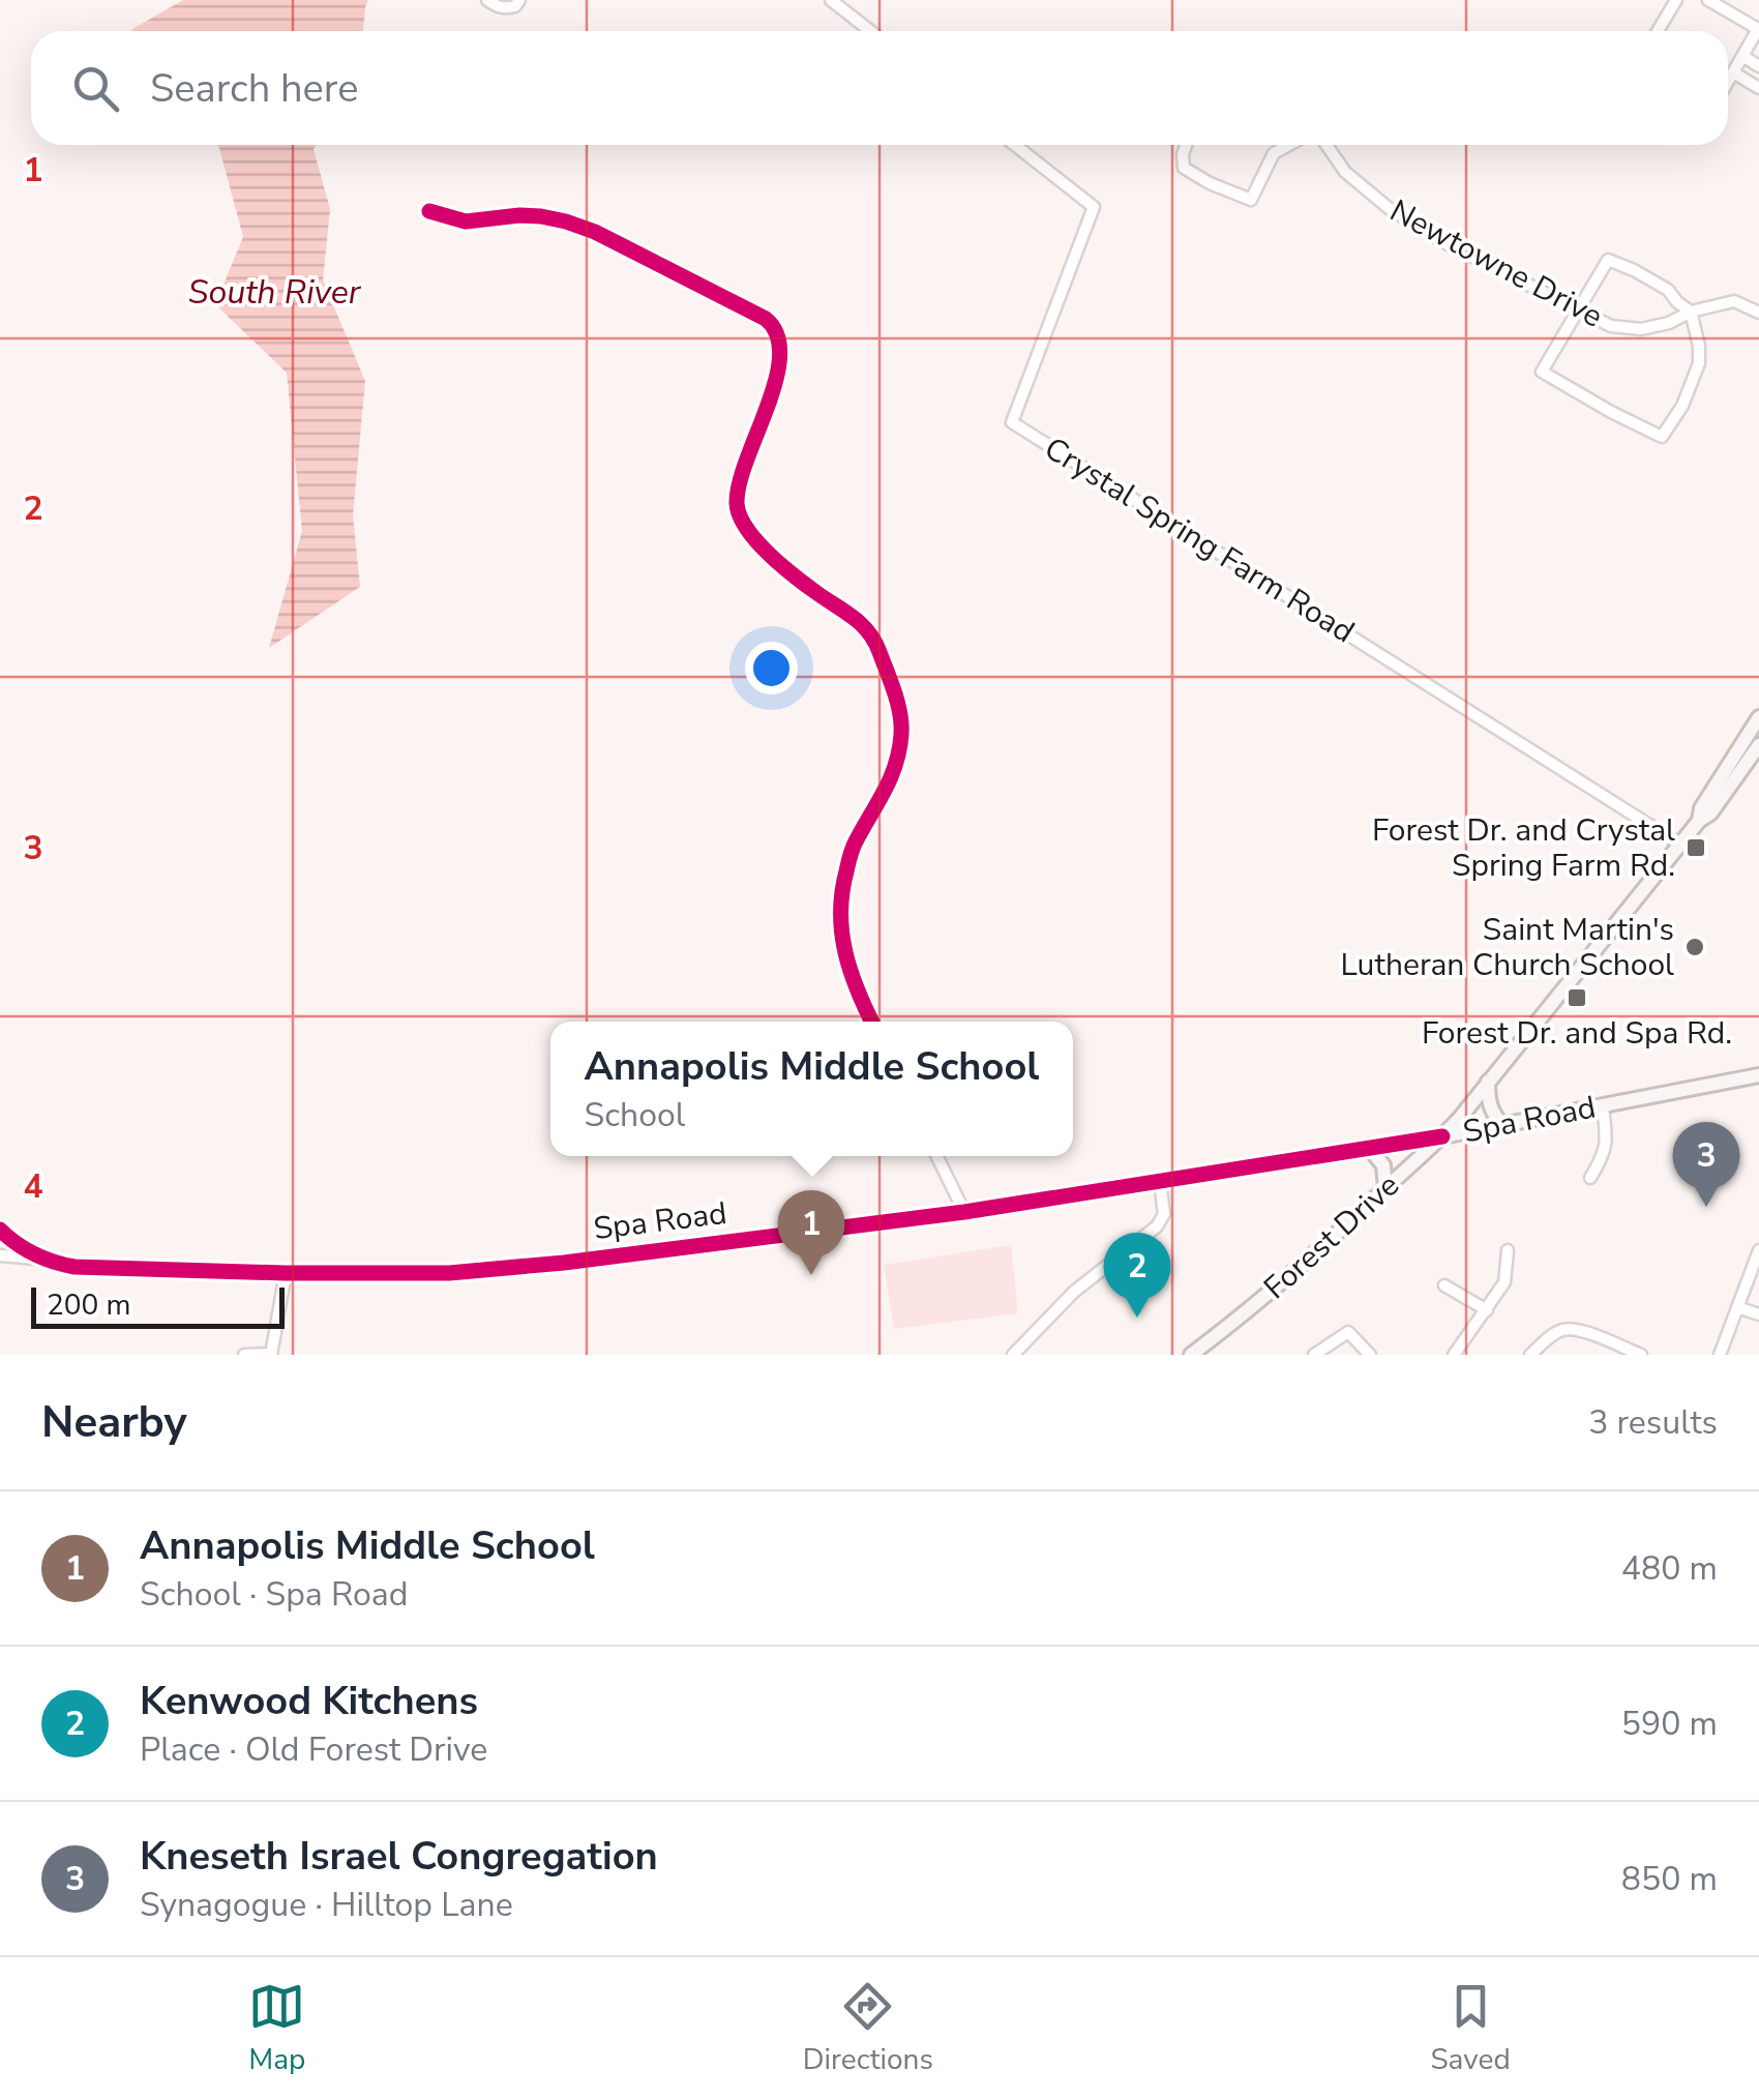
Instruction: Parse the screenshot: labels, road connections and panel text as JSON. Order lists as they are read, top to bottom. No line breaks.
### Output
{"streets":{"main road":["Spa Road","Forest Drive"],"street":["Newtowne Drive","Crystal Spring Farm Road"]},"crossings":[["Crystal Spring Farm Road","Forest Drive"],["Spa Road","Forest Drive"]],"water":["South River"],"places":{"transit":["Forest Dr. and Crystal Spring Farm Rd.","Forest Dr. and Spa Rd."],"other":["Saint Martin's Lutheran Church School"]},"scale_bar":"200 m","page":{"search":"Search here","popup":["Annapolis Middle School","School"],"pins":["3","1","2"],"scale":"200 m","heading":["Nearby","3 results"],"list":[{"mark":"1","name":"Annapolis Middle School","note":"School · Spa Road","value":"480 m"},{"mark":"2","name":"Kenwood Kitchens","note":"Place · Old Forest Drive","value":"590 m"},{"mark":"3","name":"Kneseth Israel Congregation","note":"Synagogue · Hilltop Lane","value":"850 m"}],"nav":["Map","Directions","Saved"]},"grid":{"rows":["1","2","3","4"]}}
